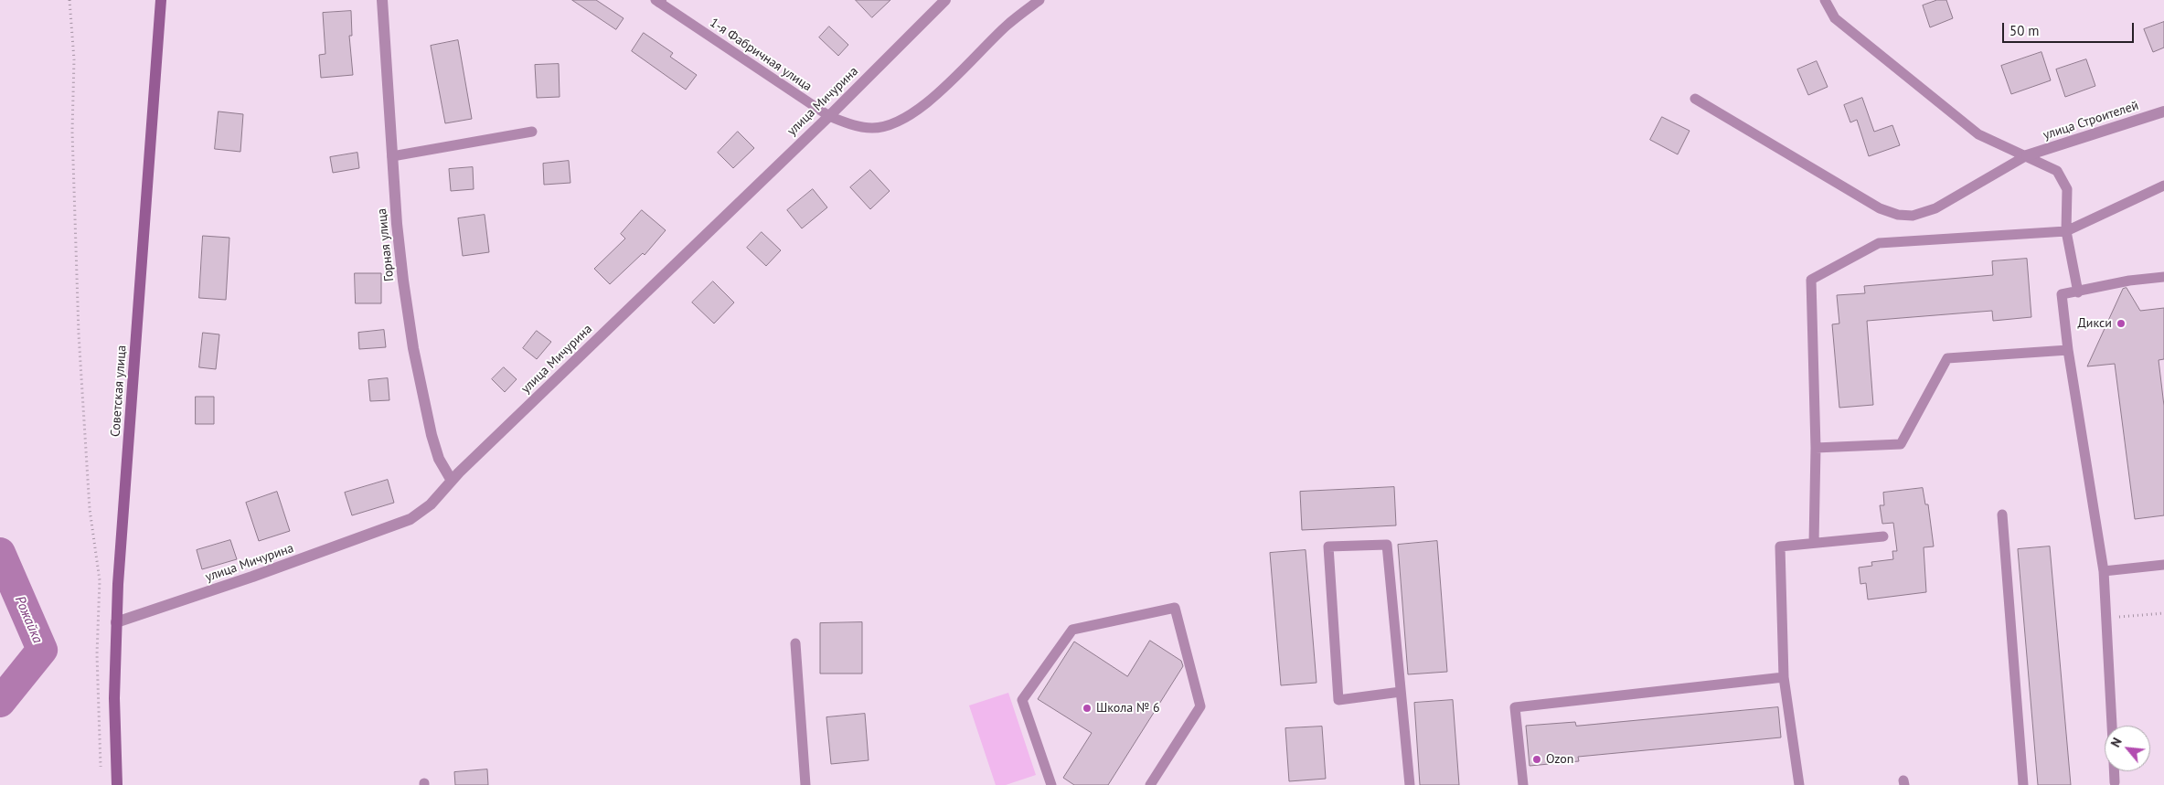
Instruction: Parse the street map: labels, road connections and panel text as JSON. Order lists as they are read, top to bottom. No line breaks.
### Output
{"streets":{"main road":["Советская улица"],"street":["улица Мичурина","улица Строителей","Горная улица"],"lane":["1-я Фабричная улица"]},"crossings":[["1-я Фабричная улица","улица Мичурина"],["улица Мичурина","Горная улица"],["улица Мичурина","Советская улица"]],"water":["Рожайка"],"places":["Дикси","Школа № 6","Ozon"],"scale_bar":"50 m","north":"top left"}
